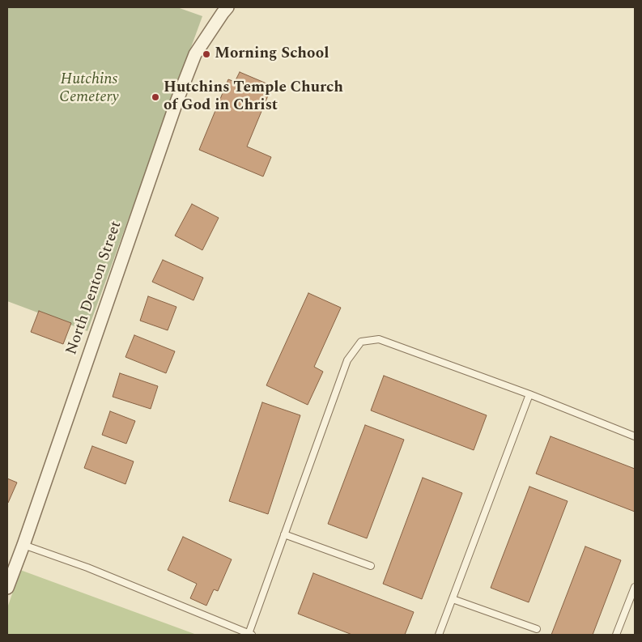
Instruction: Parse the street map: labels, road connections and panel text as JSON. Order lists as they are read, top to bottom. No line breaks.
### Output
{"streets":{"street":["North Denton Street"]},"parks":["Hutchins Cemetery"],"places":["Morning School","Hutchins Temple Church of God in Christ"]}
